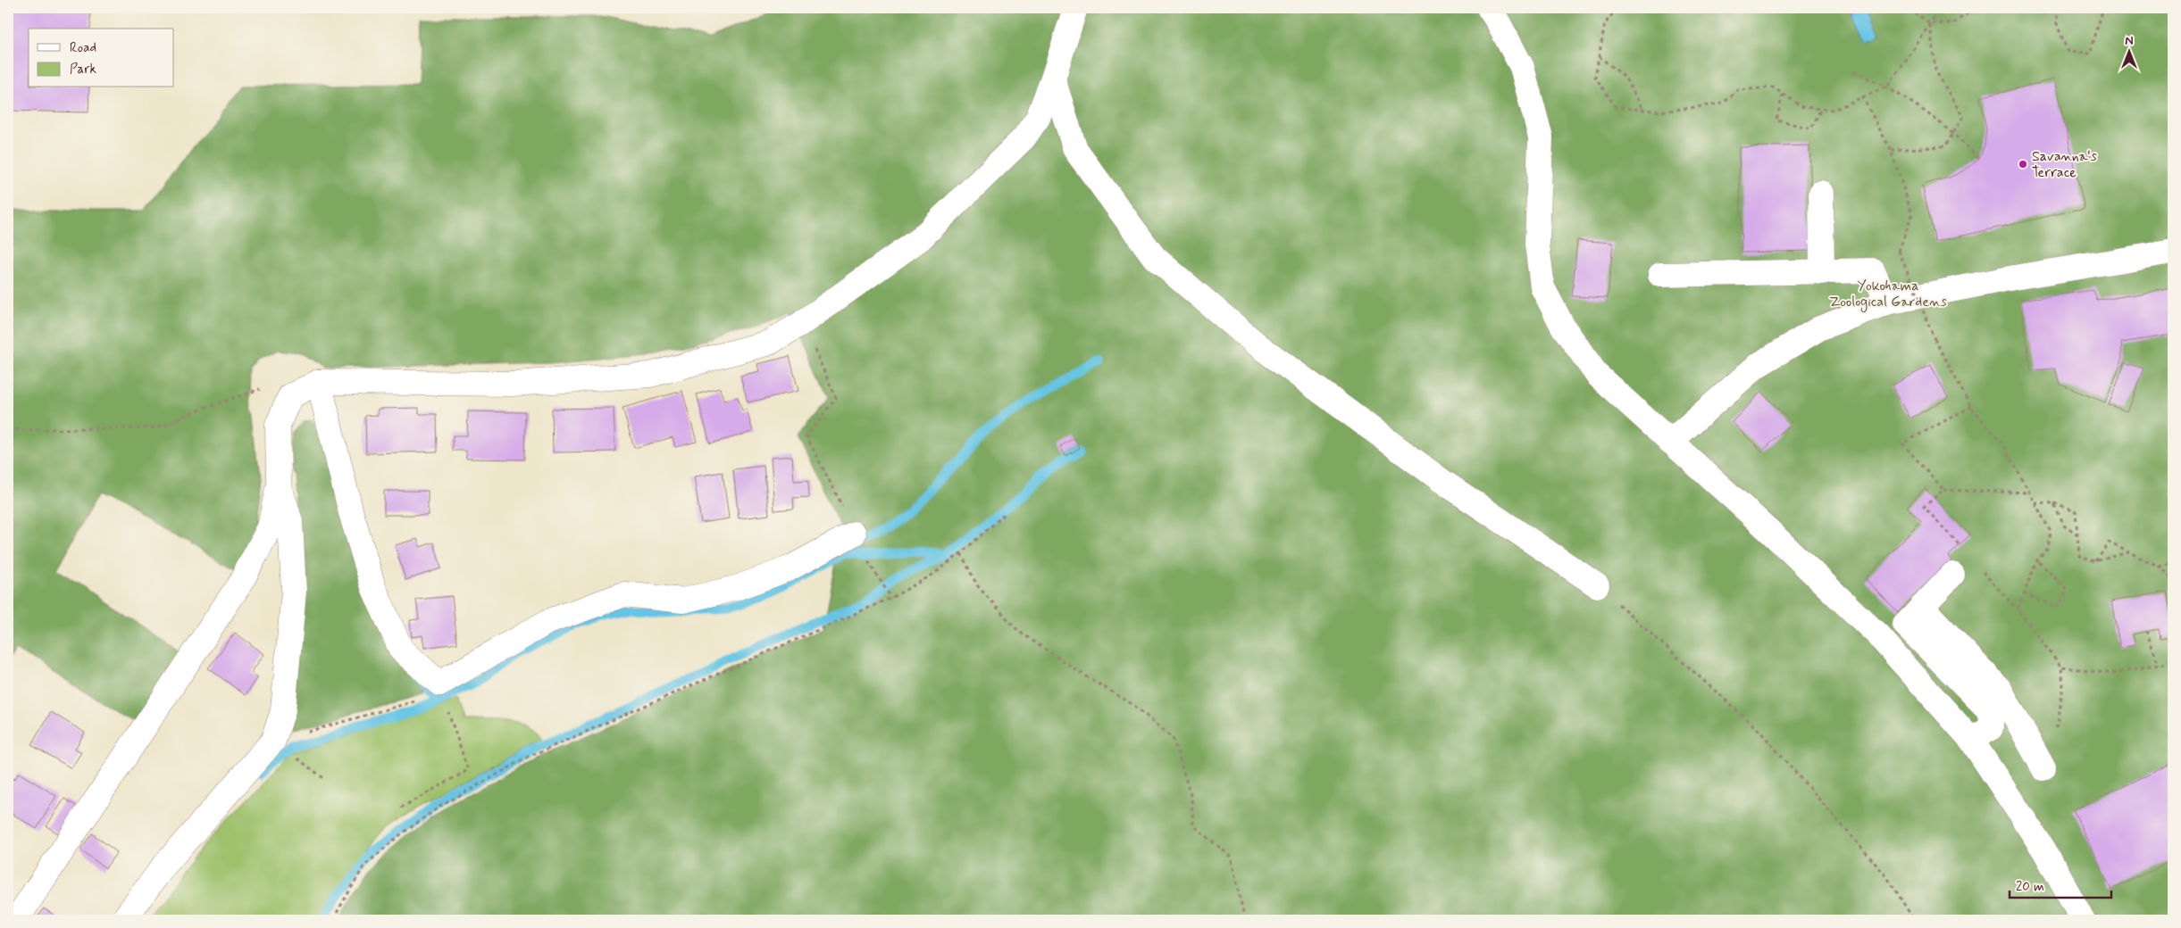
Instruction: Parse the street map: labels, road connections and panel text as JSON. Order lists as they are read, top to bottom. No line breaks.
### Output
{"parks":["Yokohama Zoological Gardens"],"places":["Savanna's Terrace"],"legend":["Road","Park"],"scale_bar":"20 m","north":"top"}
